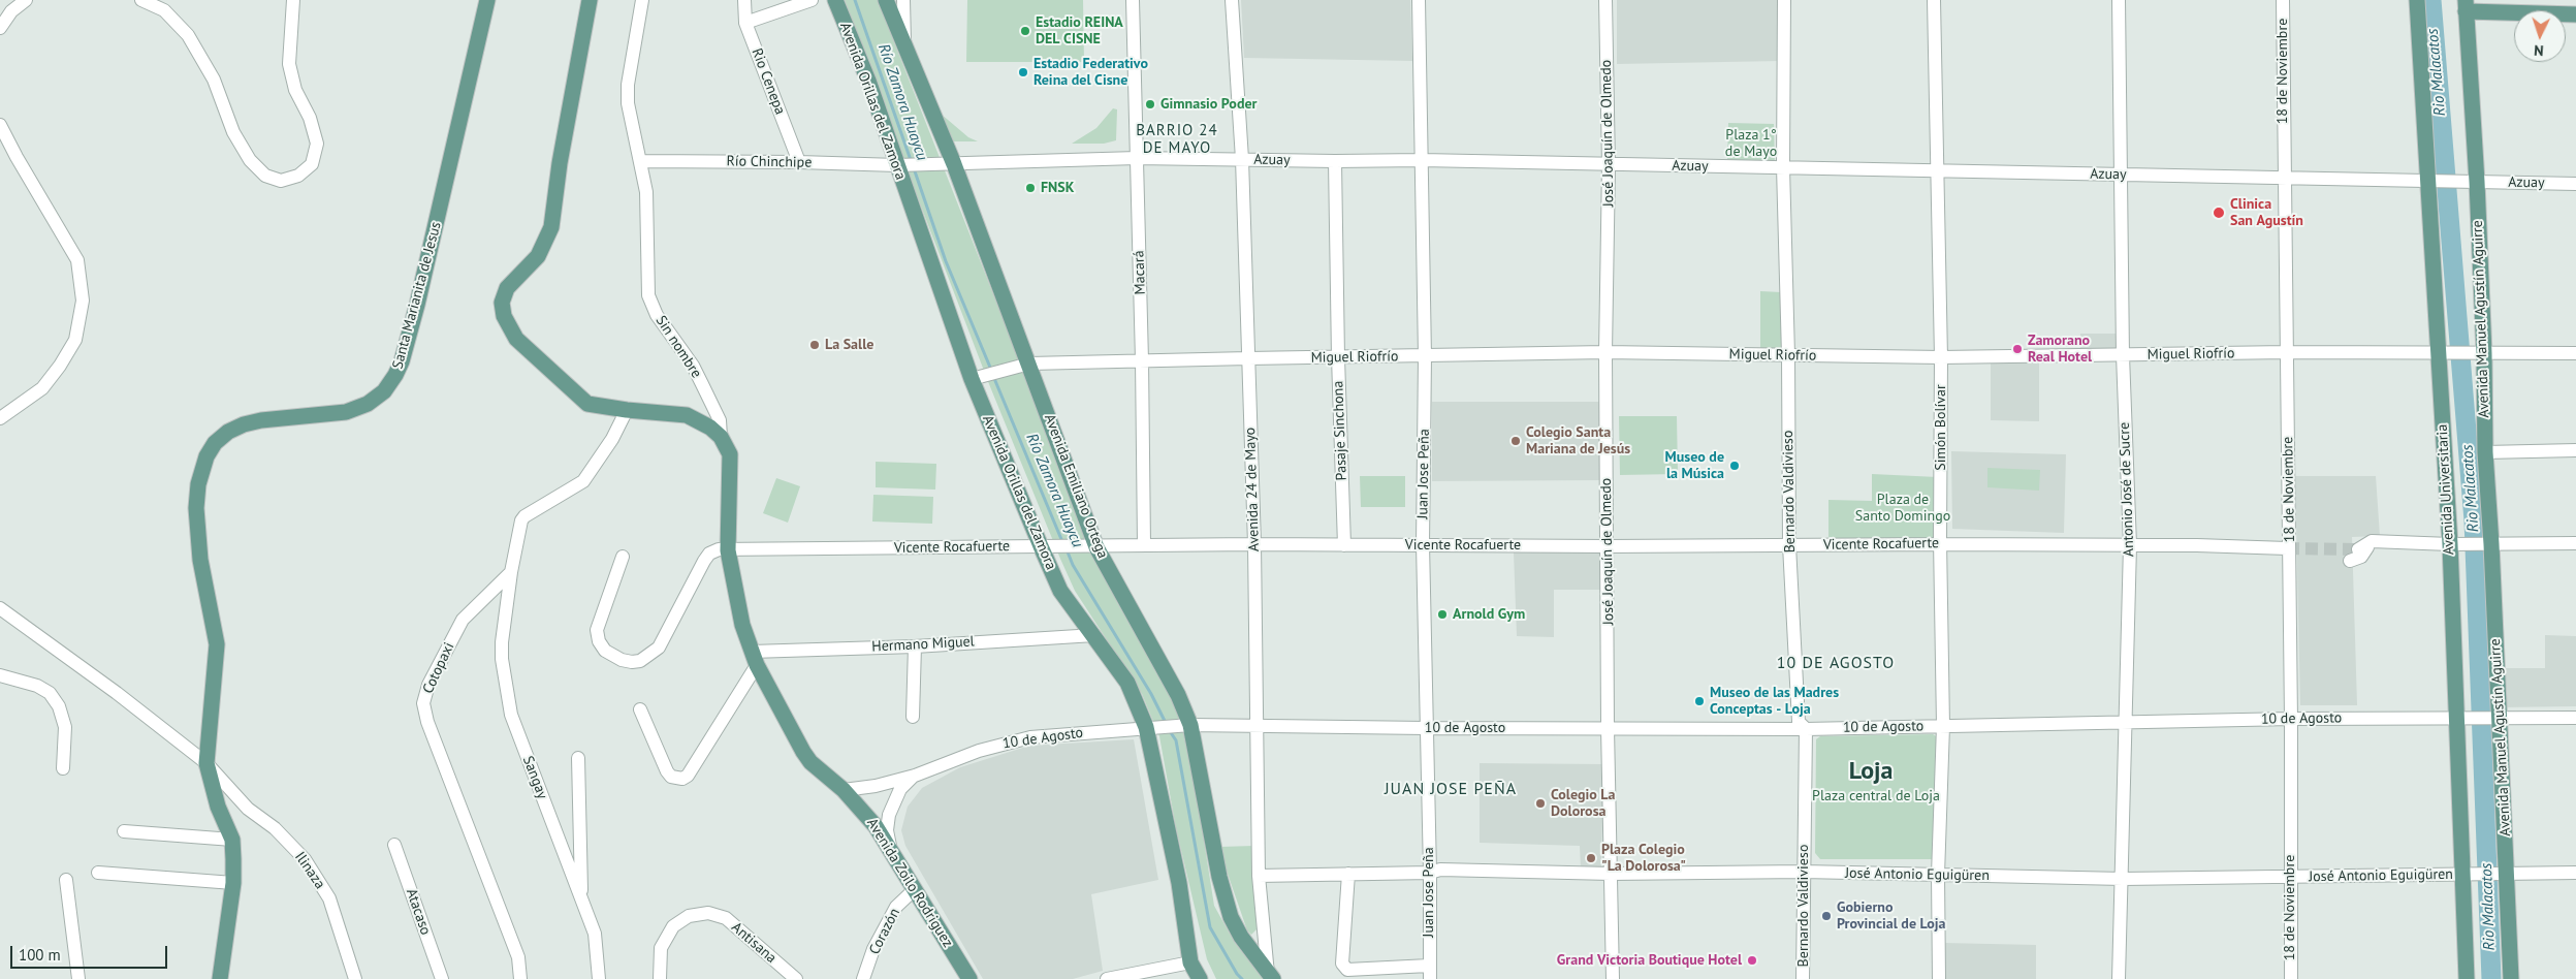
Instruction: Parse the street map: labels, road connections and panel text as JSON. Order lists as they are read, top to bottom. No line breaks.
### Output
{"streets":{"main road":["Avenida Orillas del Zamora","Santa Marianita de Jesus","Avenida Manuel Agustín Aguirre","Avenida Emiliano Ortega","Avenida Universitaria","Avenida Zoilo Rodriguez"],"street":["18 de Noviembre","Rio Cenepa","José Joaquín de Olmedo","Azuay","Río Chinchipe","Macará","Sin nombre","Miguel Riofrío","Simón Bolívar","Pasaje Sinchona","Juan Jose Peña","Avenida 24 de Mayo","Antonio José de Sucre","Bernardo Valdivieso","Vicente Rocafuerte","Hermano Miguel","Cotopaxi","10 de Agosto","Sangay","Ilinaza","José Antonio Eguigüren","Atacaso","Corazón","Antisana"]},"crossings":[["18 de Noviembre","Azuay"],["18 de Noviembre","Miguel Riofrío"],["18 de Noviembre","Vicente Rocafuerte"],["18 de Noviembre","10 de Agosto"],["18 de Noviembre","José Antonio Eguigüren"],["Rio Cenepa","Río Chinchipe"],["Avenida Orillas del Zamora","Azuay"],["Avenida Orillas del Zamora","Río Chinchipe"],["Avenida Orillas del Zamora","Miguel Riofrío"],["Avenida Orillas del Zamora","Vicente Rocafuerte"],["Avenida Orillas del Zamora","Hermano Miguel"],["Avenida Orillas del Zamora","10 de Agosto"],["José Joaquín de Olmedo","Azuay"],["José Joaquín de Olmedo","Miguel Riofrío"],["José Joaquín de Olmedo","Vicente Rocafuerte"],["José Joaquín de Olmedo","10 de Agosto"],["José Joaquín de Olmedo","José Antonio Eguigüren"],["Azuay","Río Chinchipe"],["Azuay","Macará"],["Azuay","Avenida Manuel Agustín Aguirre"],["Azuay","Simón Bolívar"],["Azuay","Pasaje Sinchona"],["Azuay","Juan Jose Peña"],["Azuay","Avenida Emiliano Ortega"],["Azuay","Avenida 24 de Mayo"],["Azuay","Antonio José de Sucre"],["Azuay","Avenida Universitaria"],["Azuay","Bernardo Valdivieso"],["Río Chinchipe","Sin nombre"],["Macará","Miguel Riofrío"],["Macará","Vicente Rocafuerte"],["Santa Marianita de Jesus","Ilinaza"],["Avenida Manuel Agustín Aguirre","Miguel Riofrío"],["Avenida Manuel Agustín Aguirre","10 de Agosto"],["Avenida Manuel Agustín Aguirre","José Antonio Eguigüren"],["Miguel Riofrío","Simón Bolívar"],["Miguel Riofrío","Pasaje Sinchona"],["Miguel Riofrío","Juan Jose Peña"],["Miguel Riofrío","Avenida Emiliano Ortega"],["Miguel Riofrío","Avenida 24 de Mayo"],["Miguel Riofrío","Antonio José de Sucre"],["Miguel Riofrío","Avenida Universitaria"],["Miguel Riofrío","Bernardo Valdivieso"],["Simón Bolívar","Vicente Rocafuerte"],["Simón Bolívar","10 de Agosto"],["Simón Bolívar","José Antonio Eguigüren"],["Pasaje Sinchona","Vicente Rocafuerte"],["Juan Jose Peña","Vicente Rocafuerte"],["Juan Jose Peña","10 de Agosto"],["Juan Jose Peña","José Antonio Eguigüren"],["Avenida Emiliano Ortega","Avenida 24 de Mayo"],["Avenida Emiliano Ortega","Vicente Rocafuerte"],["Avenida Emiliano Ortega","10 de Agosto"],["Avenida 24 de Mayo","Vicente Rocafuerte"],["Avenida 24 de Mayo","10 de Agosto"],["Avenida 24 de Mayo","José Antonio Eguigüren"],["Antonio José de Sucre","Vicente Rocafuerte"],["Antonio José de Sucre","10 de Agosto"],["Antonio José de Sucre","José Antonio Eguigüren"],["Avenida Universitaria","10 de Agosto"],["Avenida Universitaria","José Antonio Eguigüren"],["Bernardo Valdivieso","Vicente Rocafuerte"],["Bernardo Valdivieso","10 de Agosto"],["Bernardo Valdivieso","José Antonio Eguigüren"],["Cotopaxi","Sangay"],["10 de Agosto","Avenida Zoilo Rodriguez"],["Avenida Zoilo Rodriguez","Corazón"]],"districts":["BARRIO 24 DE MAYO","10 DE AGOSTO","Loja","JUAN JOSE PEÑA"],"water":["Rio Malacatos","Río Zamora Huaycu"],"parks":["Plaza 1° de Mayo","Plaza de Santo Domingo","Plaza central de Loja"],"places":["Estadio REINA DEL CISNE","Estadio Federativo Reina del Cisne","Gimnasio Poder","FNSK","Clinica San Agustín","La Salle","Zamorano Real Hotel","Colegio Santa Mariana de Jesús","Museo de la Música","Arnold Gym","Museo de las Madres Conceptas - Loja","Colegio La Dolorosa","Plaza Colegio \"La Dolorosa\"","Gobierno Provincial de Loja","Grand Victoria Boutique Hotel"],"scale_bar":"100 m","north":"bottom"}
